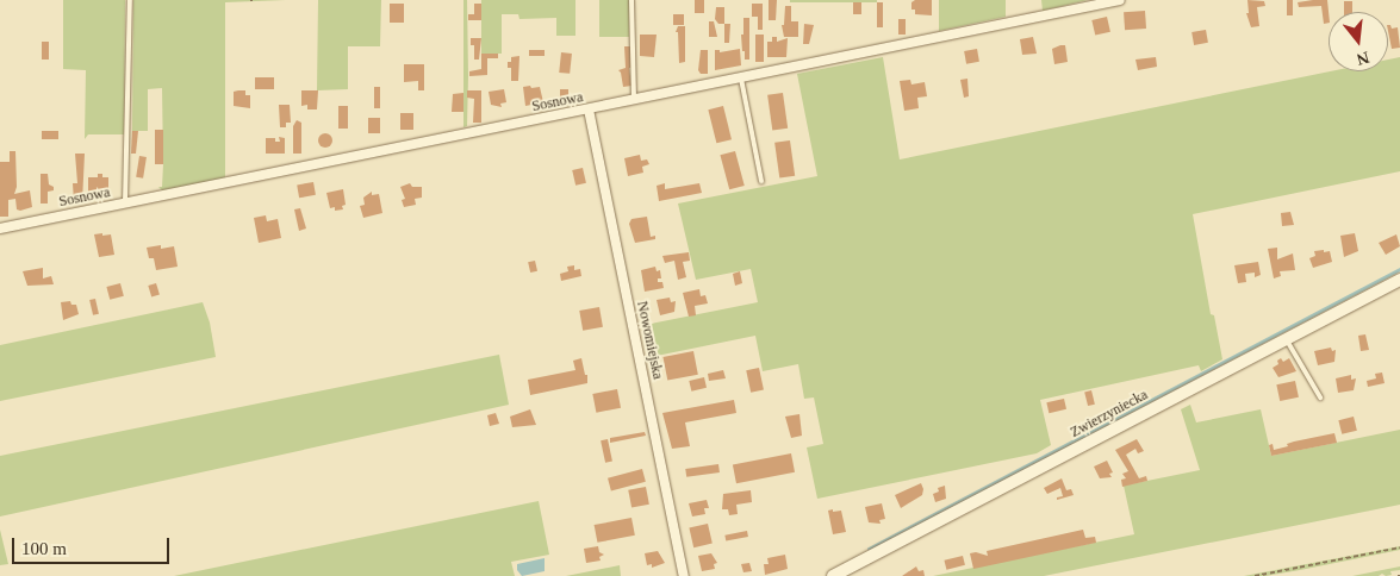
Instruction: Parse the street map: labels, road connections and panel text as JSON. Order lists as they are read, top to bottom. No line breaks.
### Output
{"streets":{"street":["Sosnowa","Nowomiejska","Zwierzyniecka"]},"crossings":[["Sosnowa","Nowomiejska"]],"scale_bar":"100 m","north":"bottom"}
